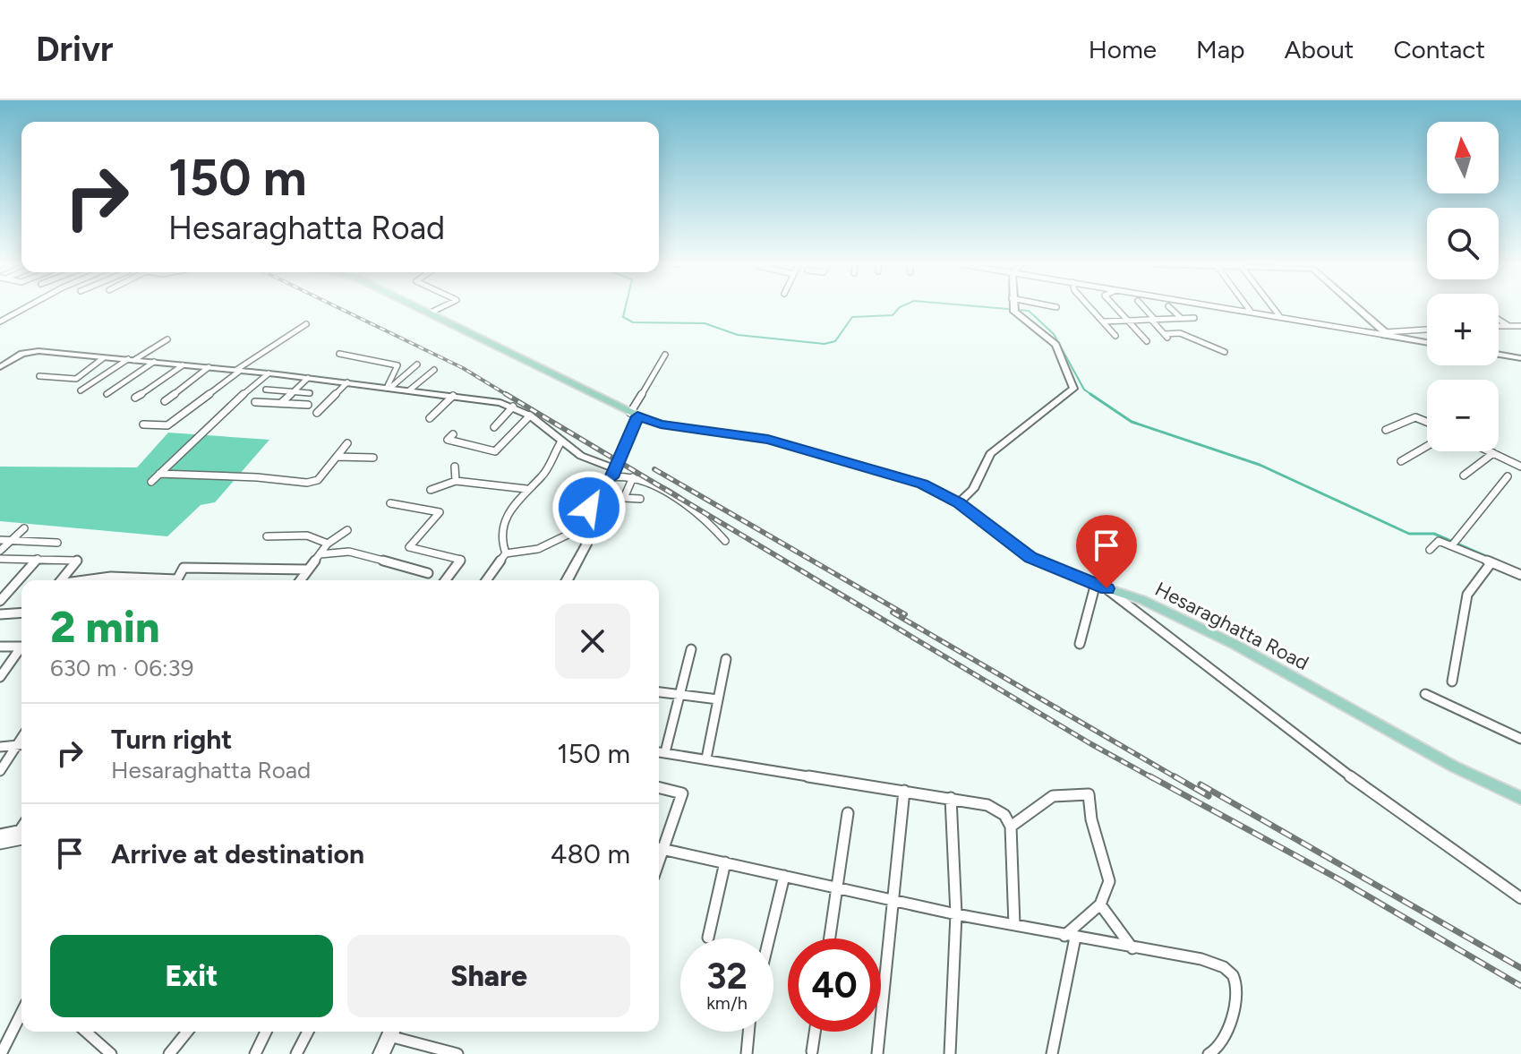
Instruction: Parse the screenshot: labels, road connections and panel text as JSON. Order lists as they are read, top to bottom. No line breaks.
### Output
{"streets":{"main road":["Hesaraghatta Road"]},"north":"top","page":{"header":"Drivr","nav":["Home","Map","About","Contact"],"map_buttons":["+","−"],"turn":["150 m","Hesaraghatta Road"],"heading":["2 min","630 m · 06:39"],"list":[{"name":"Turn right","note":"Hesaraghatta Road","value":"150 m"},{"name":"Arrive at destination","value":"480 m"}],"buttons":["Exit","Share"],"speed":"32 km/h","limit":"40"}}
